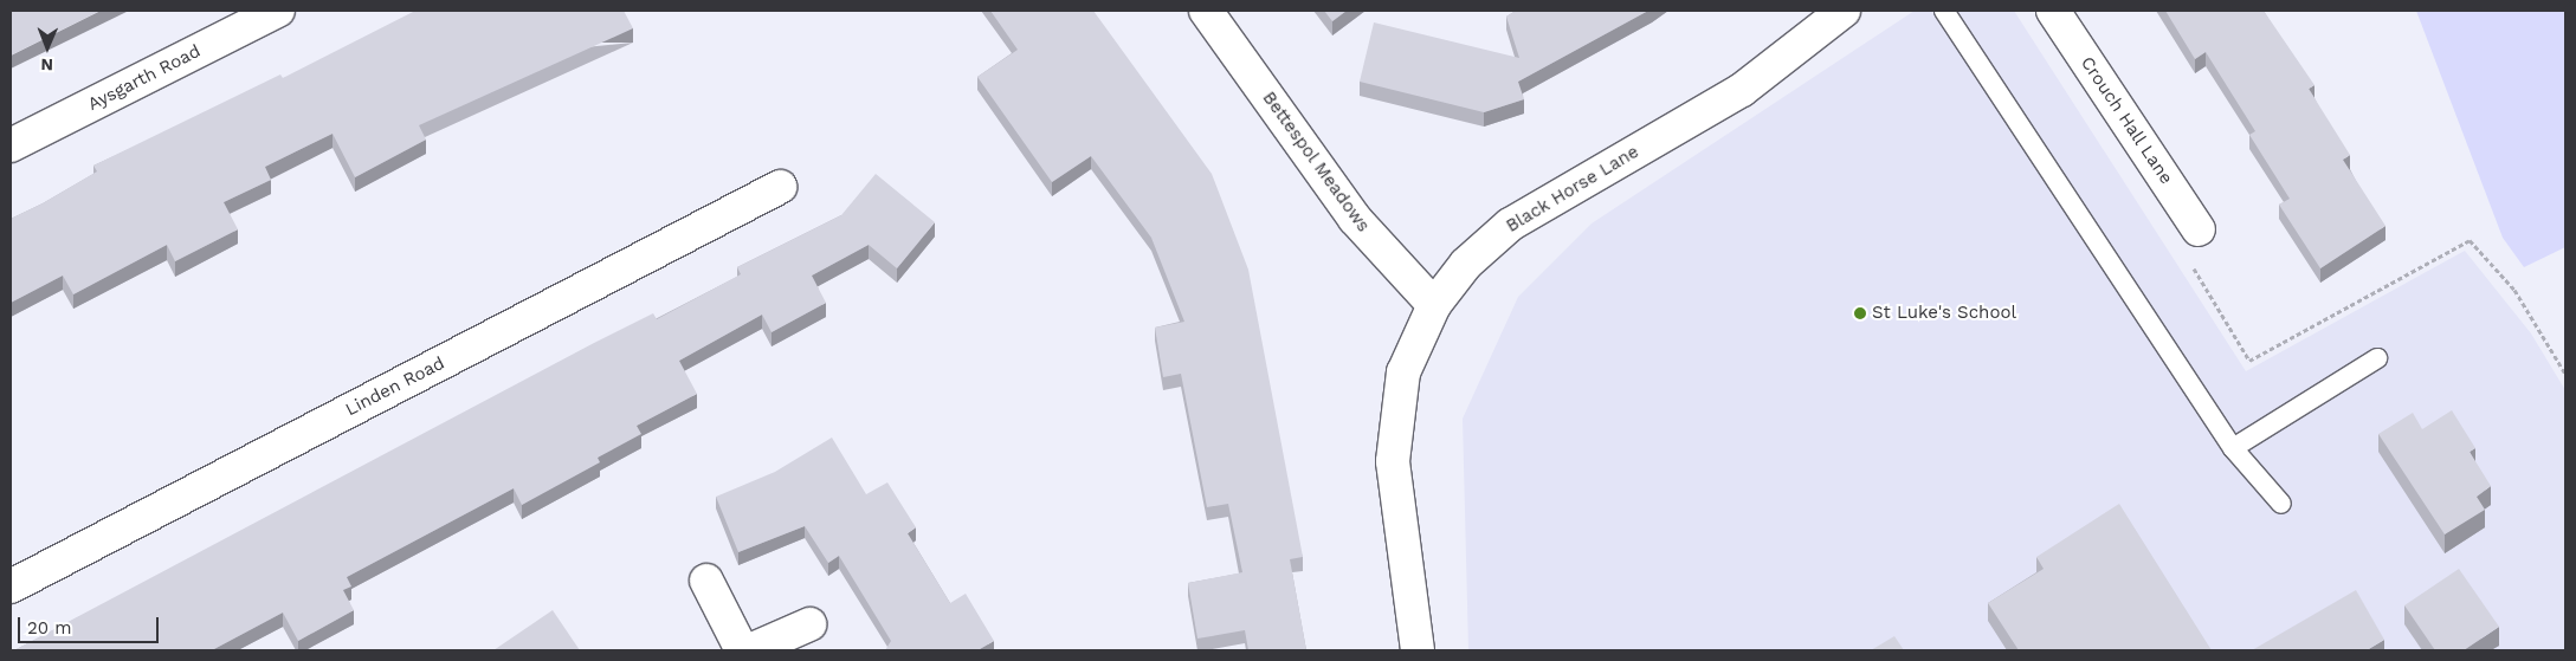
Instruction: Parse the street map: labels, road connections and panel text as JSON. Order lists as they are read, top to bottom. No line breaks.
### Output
{"streets":{"street":["Aysgarth Road","Crouch Hall Lane","Bettespol Meadows","Black Horse Lane","Linden Road"]},"crossings":[["Bettespol Meadows","Black Horse Lane"]],"places":["St Luke's School"],"scale_bar":"20 m","north":"bottom"}
